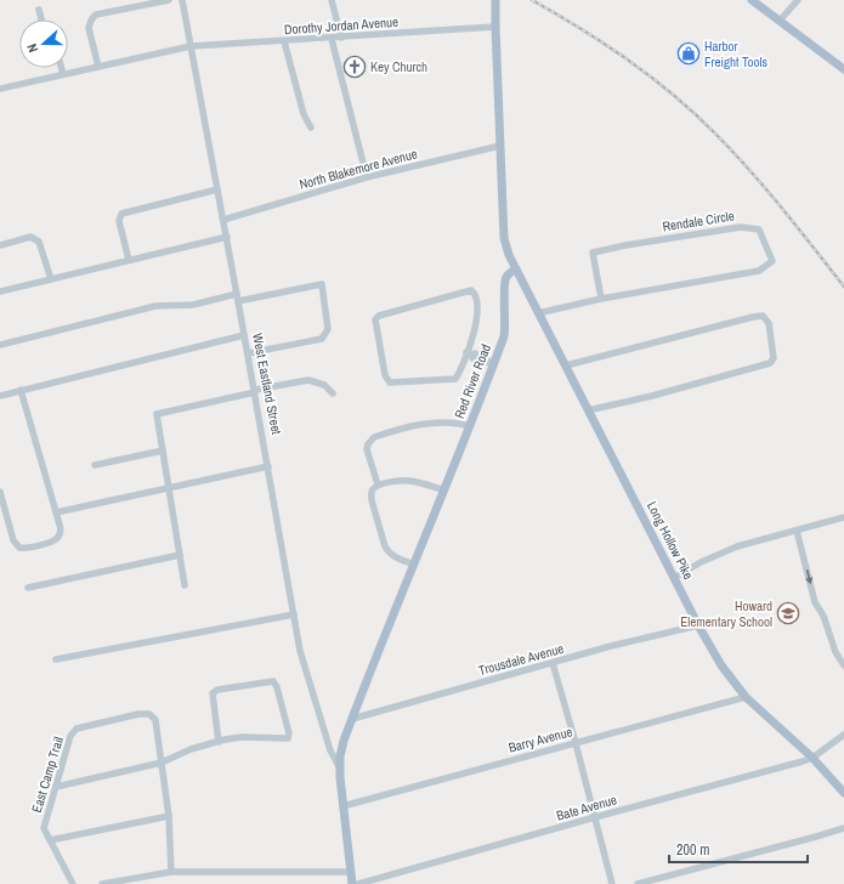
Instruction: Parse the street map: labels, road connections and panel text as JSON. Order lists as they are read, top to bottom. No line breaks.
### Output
{"streets":{"main road":["Red River Road","West Eastland Street","Long Hollow Pike"],"street":["Dorothy Jordan Avenue","North Blakemore Avenue","Rendale Circle","Trousdale Avenue","Barry Avenue","East Camp Trail","Bate Avenue"]},"crossings":[["Dorothy Jordan Avenue","West Eastland Street"],["North Blakemore Avenue","West Eastland Street"],["Rendale Circle","Long Hollow Pike"],["Red River Road","West Eastland Street"],["Red River Road","Long Hollow Pike"],["Red River Road","Trousdale Avenue"],["West Eastland Street","Barry Avenue"],["Long Hollow Pike","Trousdale Avenue"],["Long Hollow Pike","Barry Avenue"],["Long Hollow Pike","Bate Avenue"]],"places":{"shop":["Harbor Freight Tools"],"church":["Key Church"],"school or university":["Howard Elementary School"]},"scale_bar":"200 m","north":"left"}
